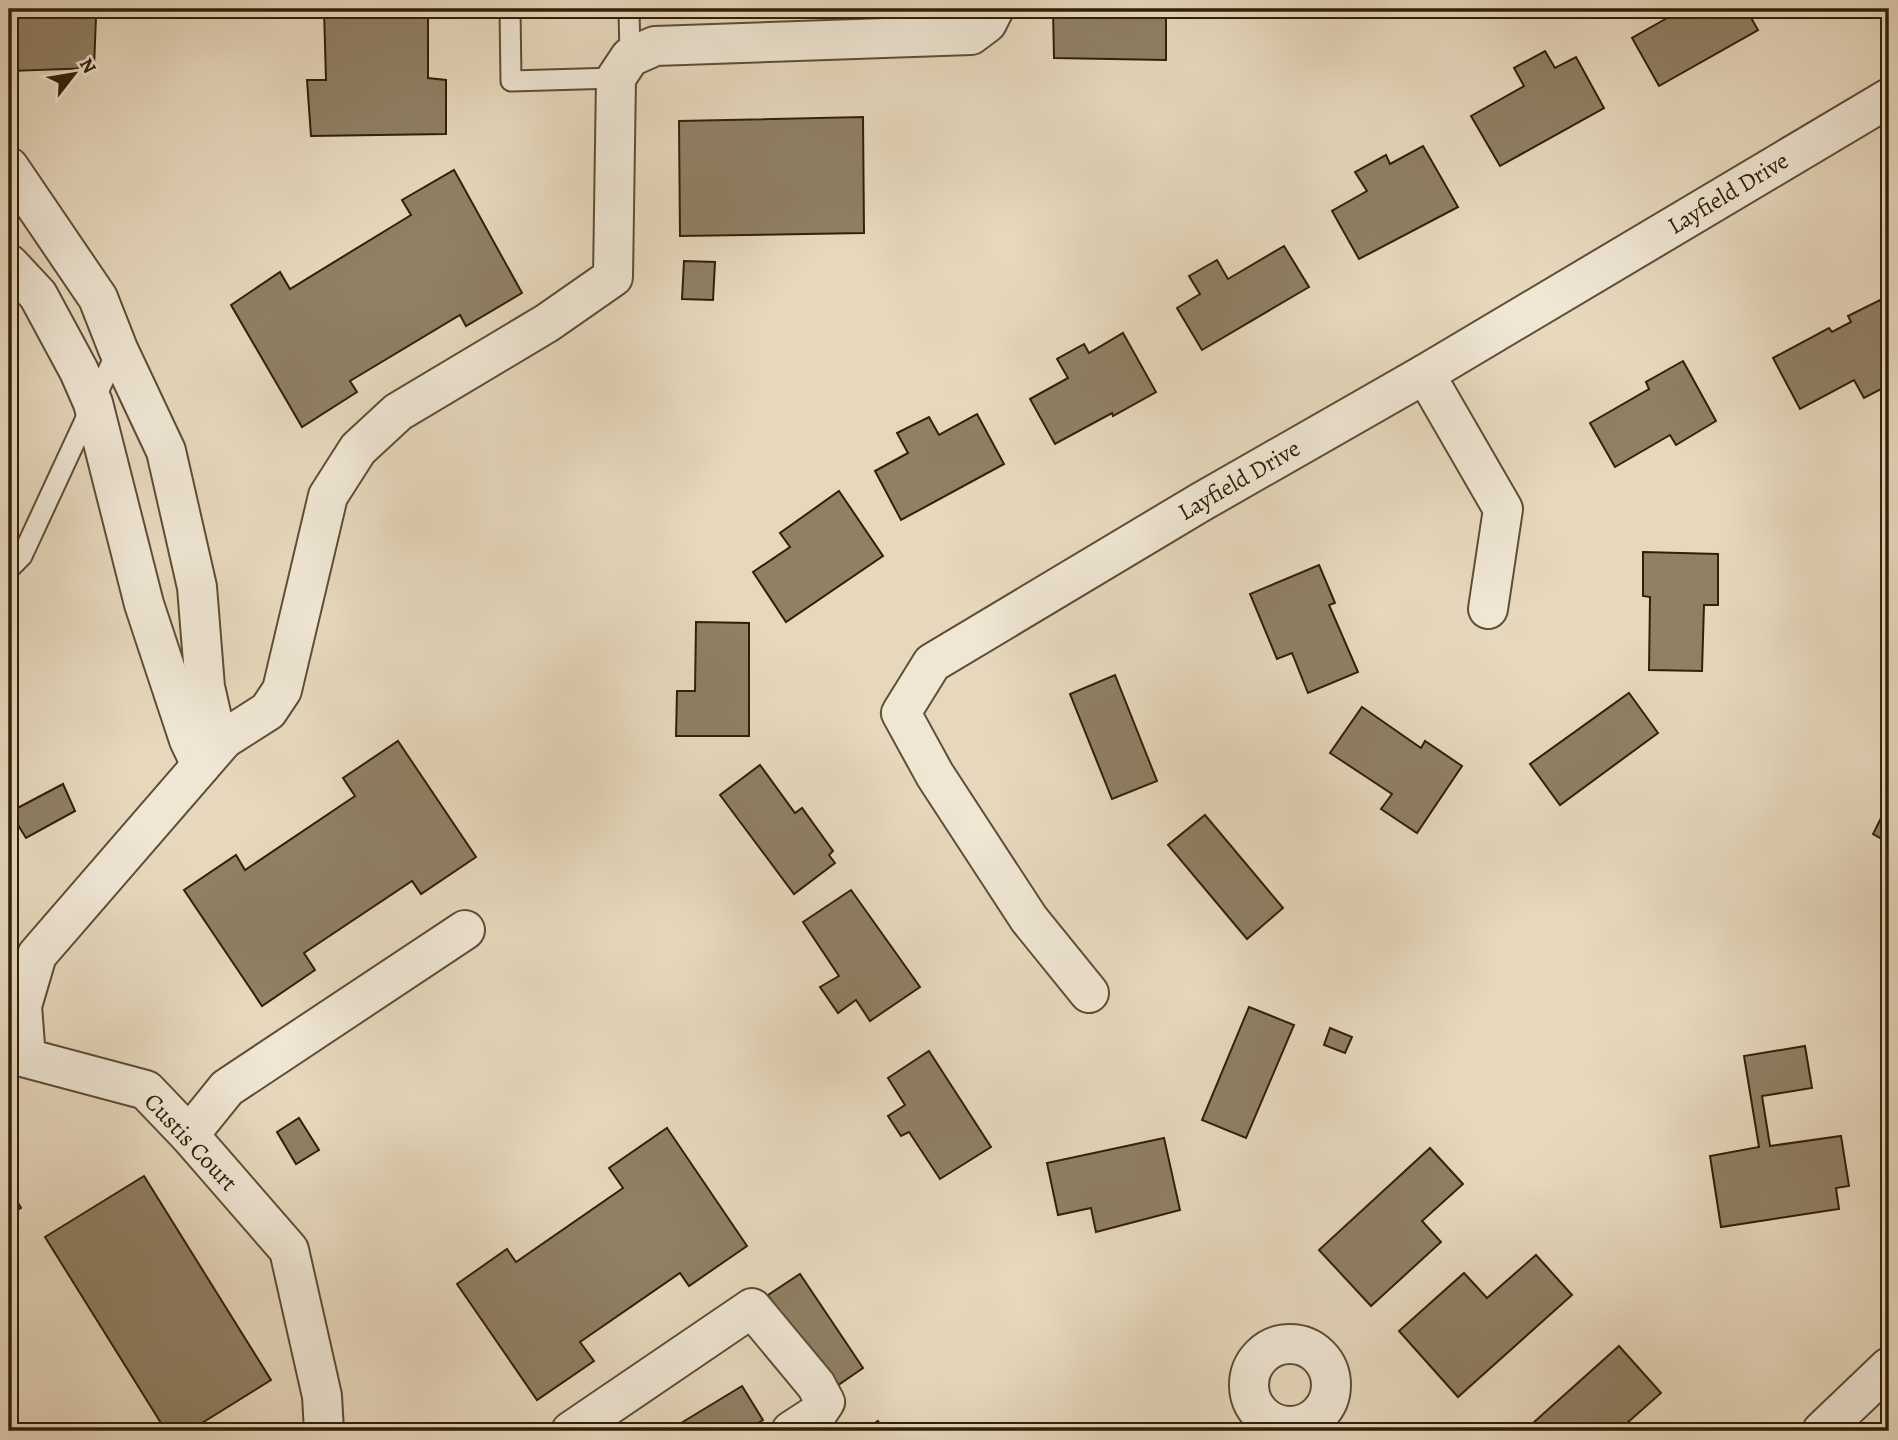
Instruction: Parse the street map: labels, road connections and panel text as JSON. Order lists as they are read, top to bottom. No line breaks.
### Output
{"streets":{"street":["Layfield Drive","Custis Court"]},"north":"top right"}
